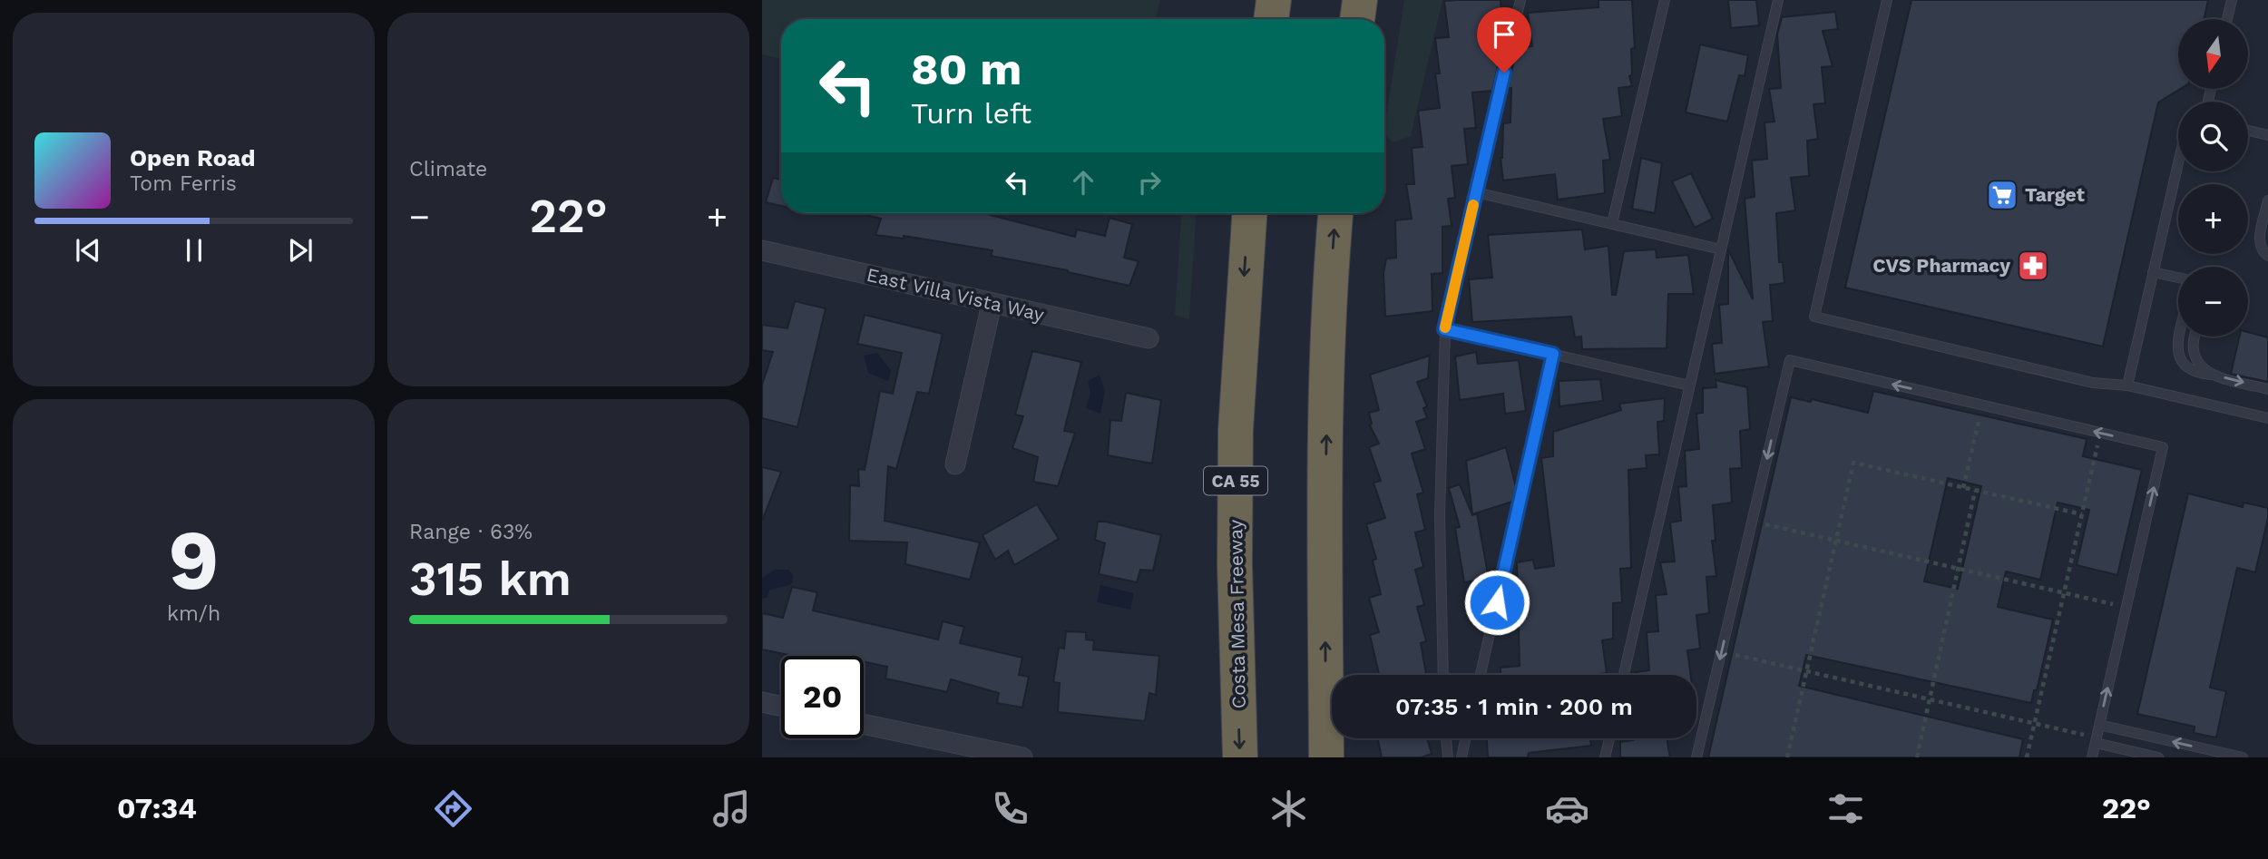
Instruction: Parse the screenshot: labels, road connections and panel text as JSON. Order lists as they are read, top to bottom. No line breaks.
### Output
{"streets":{"highway":["CA 55","Costa Mesa Freeway"],"street":["East Villa Vista Way"]},"places":{"supermarket":["Target"],"pharmacy":["CVS Pharmacy"]},"north":"bottom","page":{"tile":["Climate",["9","km/h"],["Range · 63%","315 km"]],"map_buttons":["+","−"],"turn":["80 m","Turn left"],"song":["Open Road","Tom Ferris"],"heat":["−","22°","+"],"limit":"20","trip":"07:35 · 1 min · 200 m","tabs":["07:34","22°"]}}
